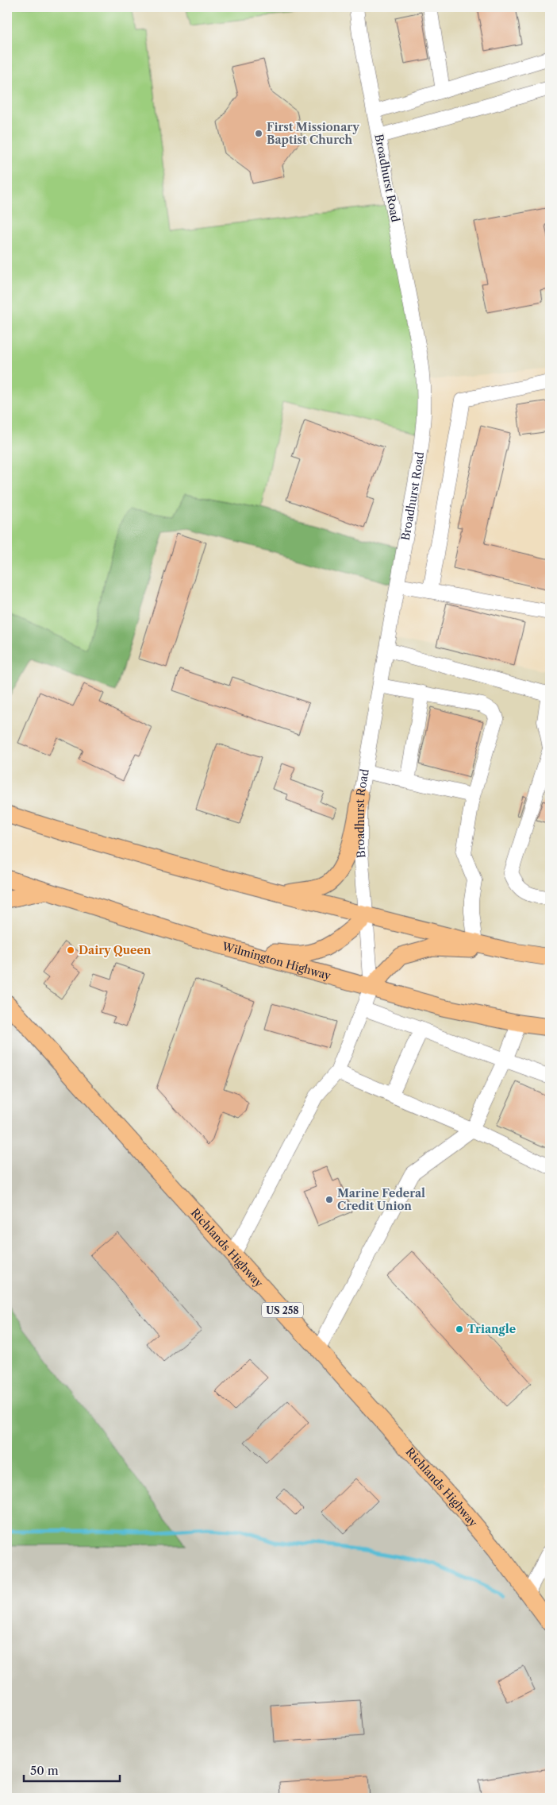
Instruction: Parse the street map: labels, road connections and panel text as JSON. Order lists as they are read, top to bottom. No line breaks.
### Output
{"streets":{"main road":["Wilmington Highway","Richlands Highway","US 258"],"street":["Broadhurst Road"]},"crossings":[["Broadhurst Road","Wilmington Highway"]],"places":["First Missionary Baptist Church","Dairy Queen","Marine Federal Credit Union","Triangle"],"scale_bar":"50 m"}
